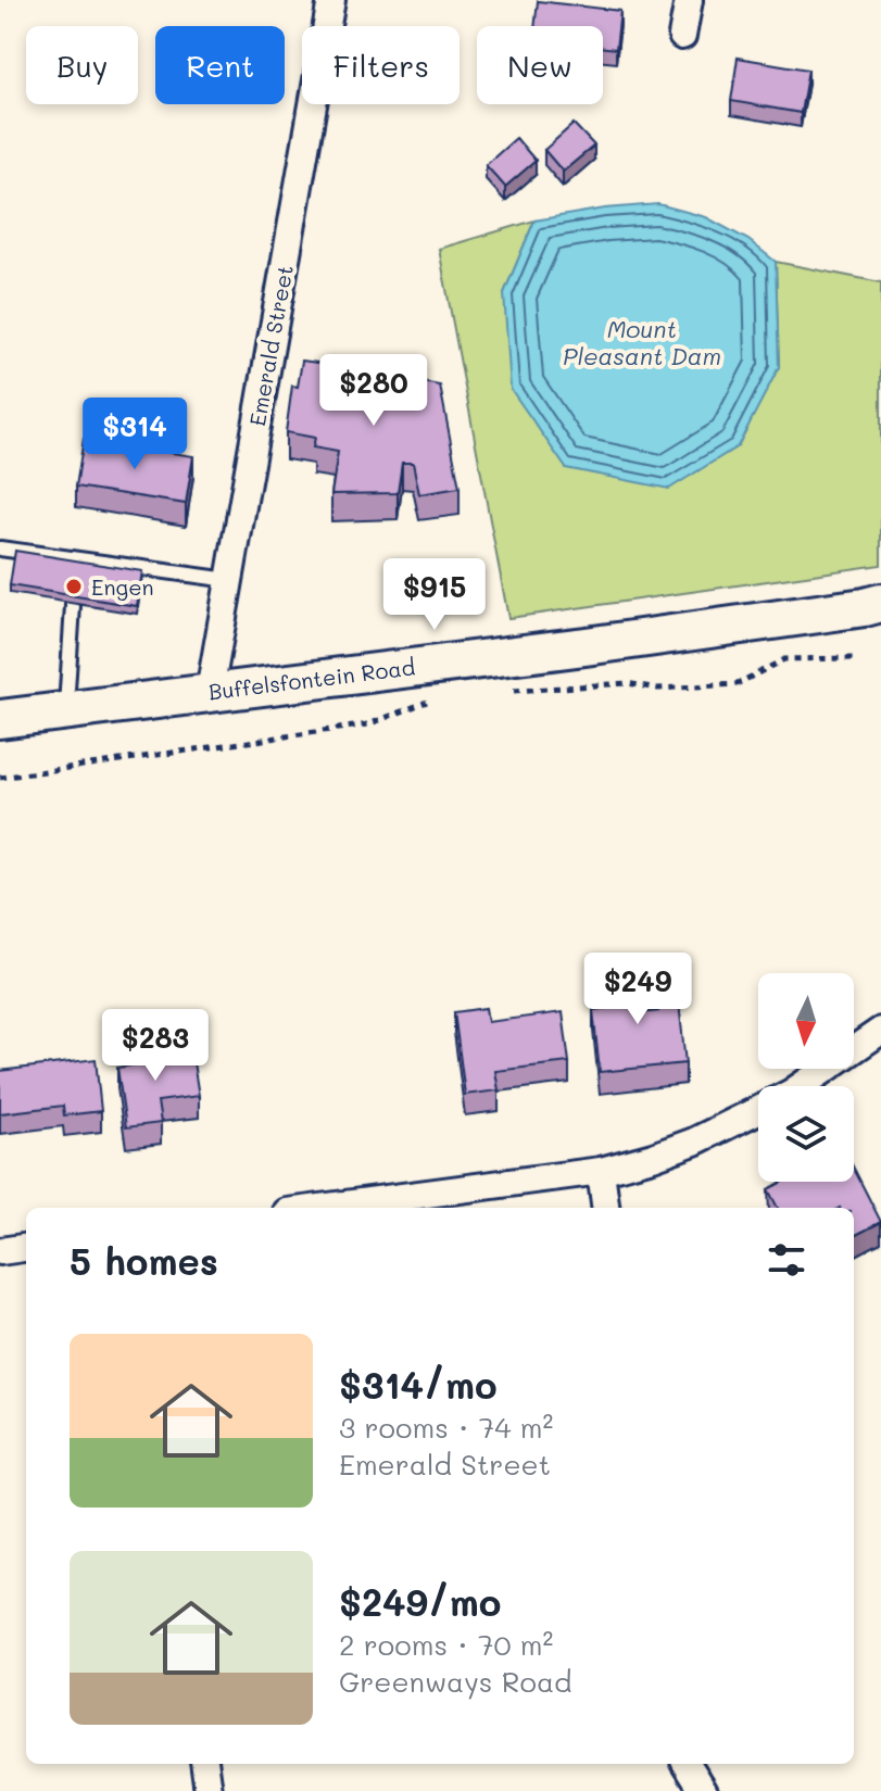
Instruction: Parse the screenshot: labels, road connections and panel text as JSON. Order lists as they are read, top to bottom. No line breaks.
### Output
{"streets":{"main road":["Buffelsfontein Road"],"street":["Emerald Street"]},"crossings":[["Emerald Street","Buffelsfontein Road"]],"water":["Mount Pleasant Dam"],"places":["Engen"],"north":"bottom","page":{"chip":["Buy","Rent","Filters","New"],"price":["$280","$314","$915","$249","$283"],"heading":"5 homes","list":[{"name":"$314/mo","note":"3 rooms · 74 m² · Emerald Street"},{"name":"$249/mo","note":"2 rooms · 70 m² · Greenways Road"}]}}
